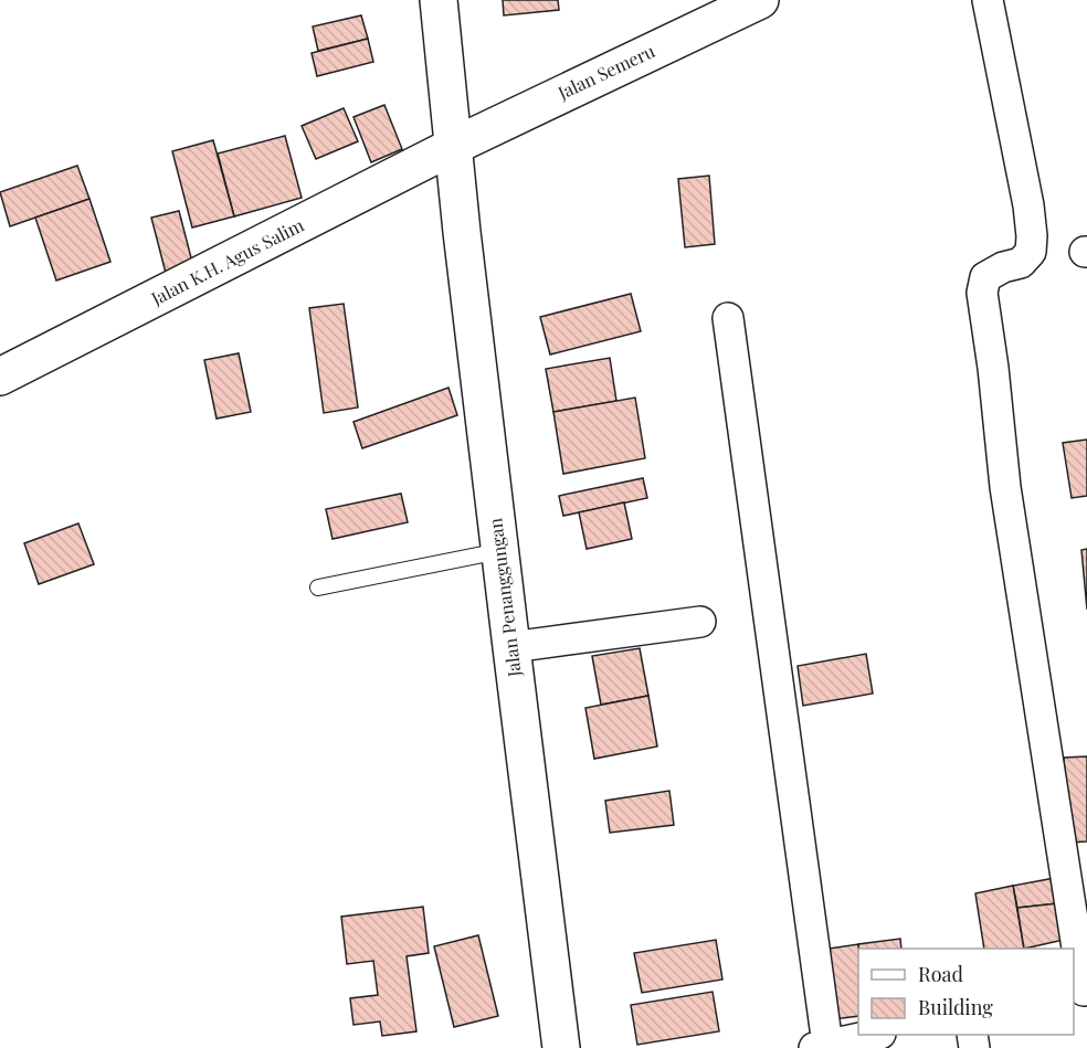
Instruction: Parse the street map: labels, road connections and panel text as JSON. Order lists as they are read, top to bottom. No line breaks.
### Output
{"streets":{"main road":["Jalan Semeru","Jalan K.H. Agus Salim","Jalan Penanggungan"]},"crossings":[["Jalan Semeru","Jalan K.H. Agus Salim"],["Jalan Semeru","Jalan Penanggungan"],["Jalan K.H. Agus Salim","Jalan Penanggungan"]],"legend":["Road","Building"]}
